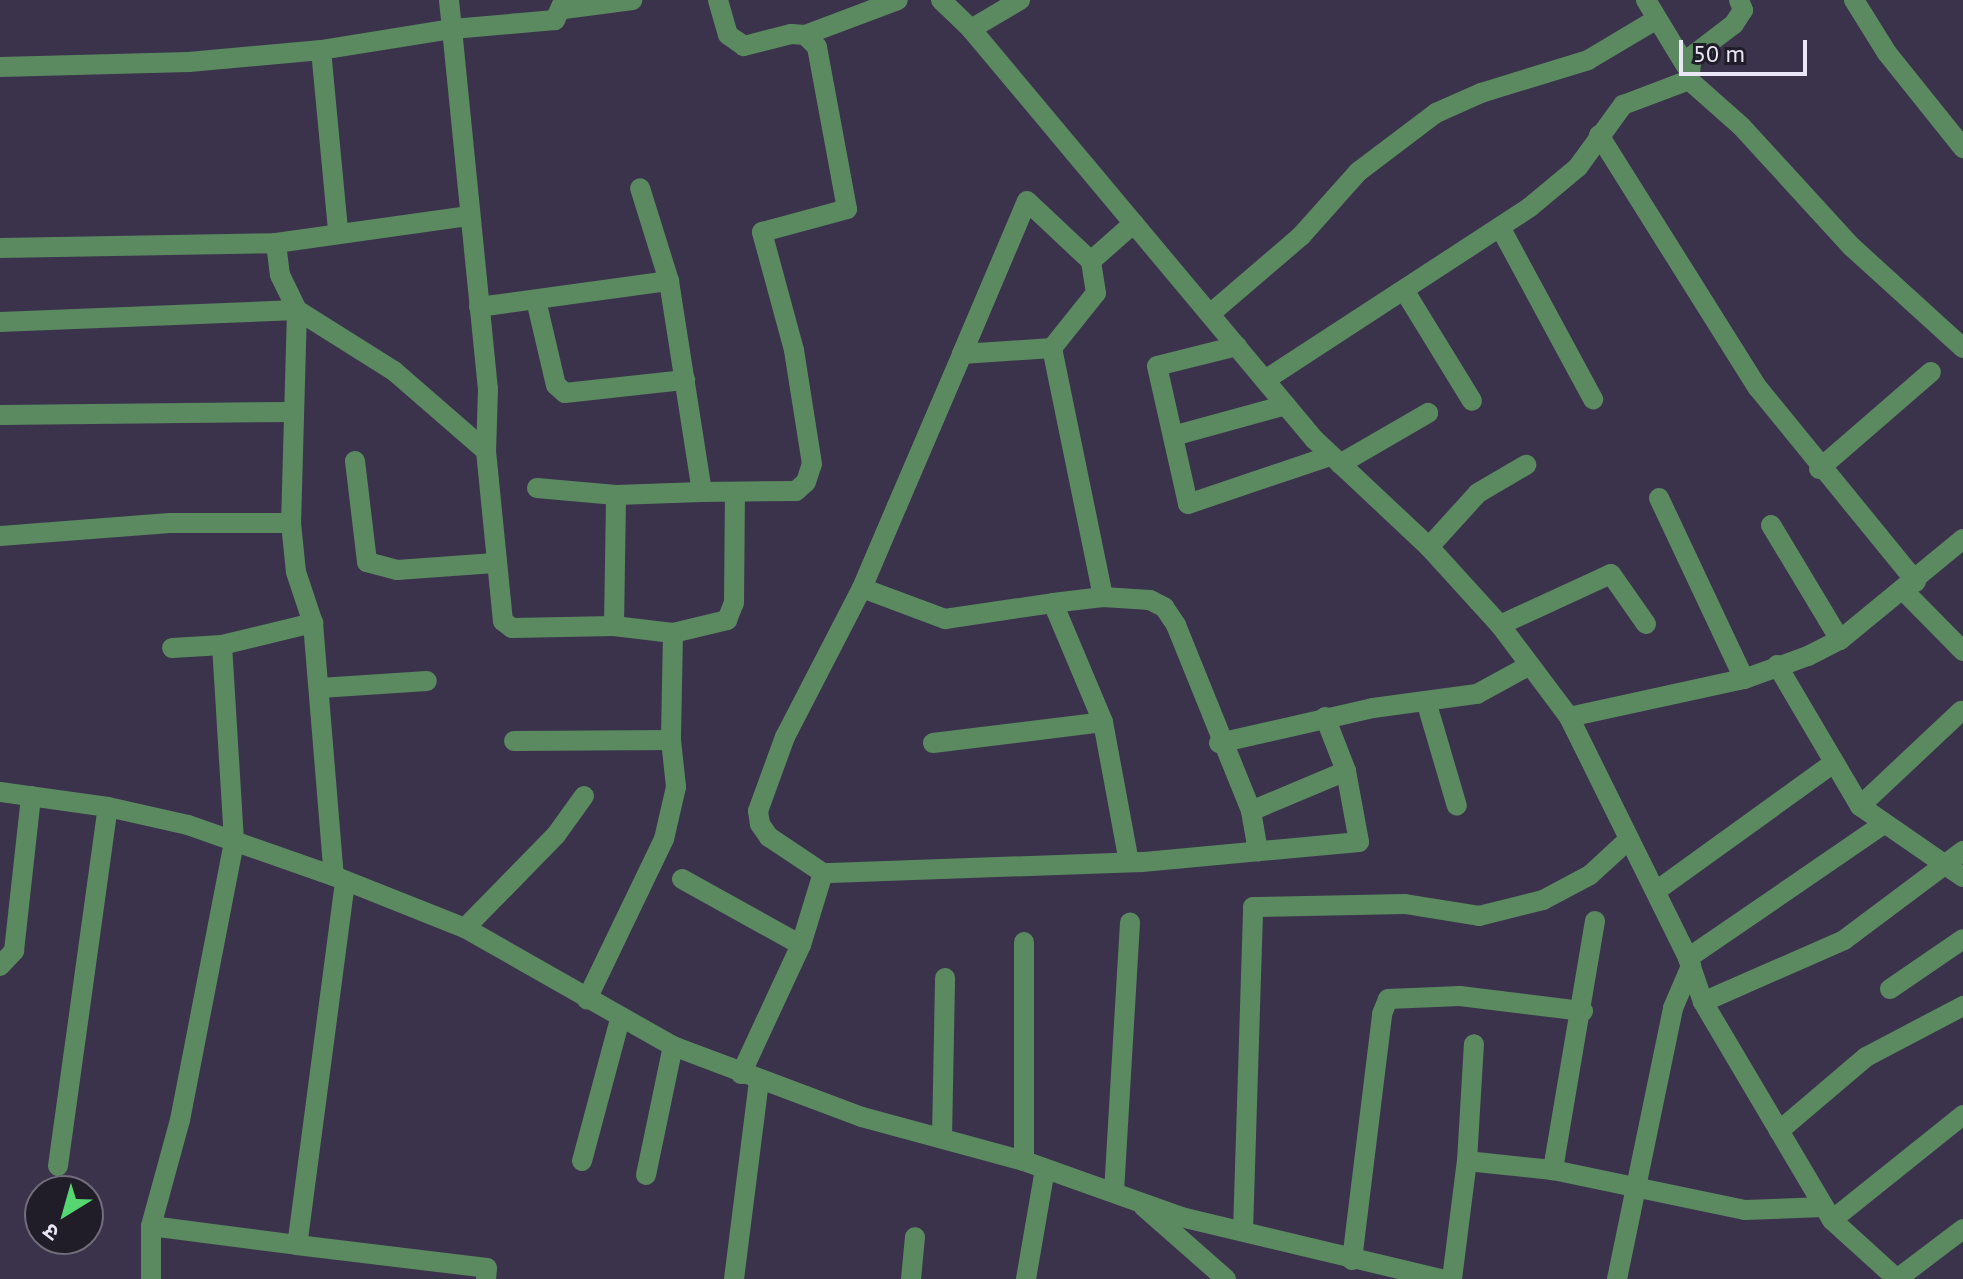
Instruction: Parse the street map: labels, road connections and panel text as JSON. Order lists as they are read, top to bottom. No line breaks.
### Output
{"scale_bar":"50 m","north":"bottom left"}
